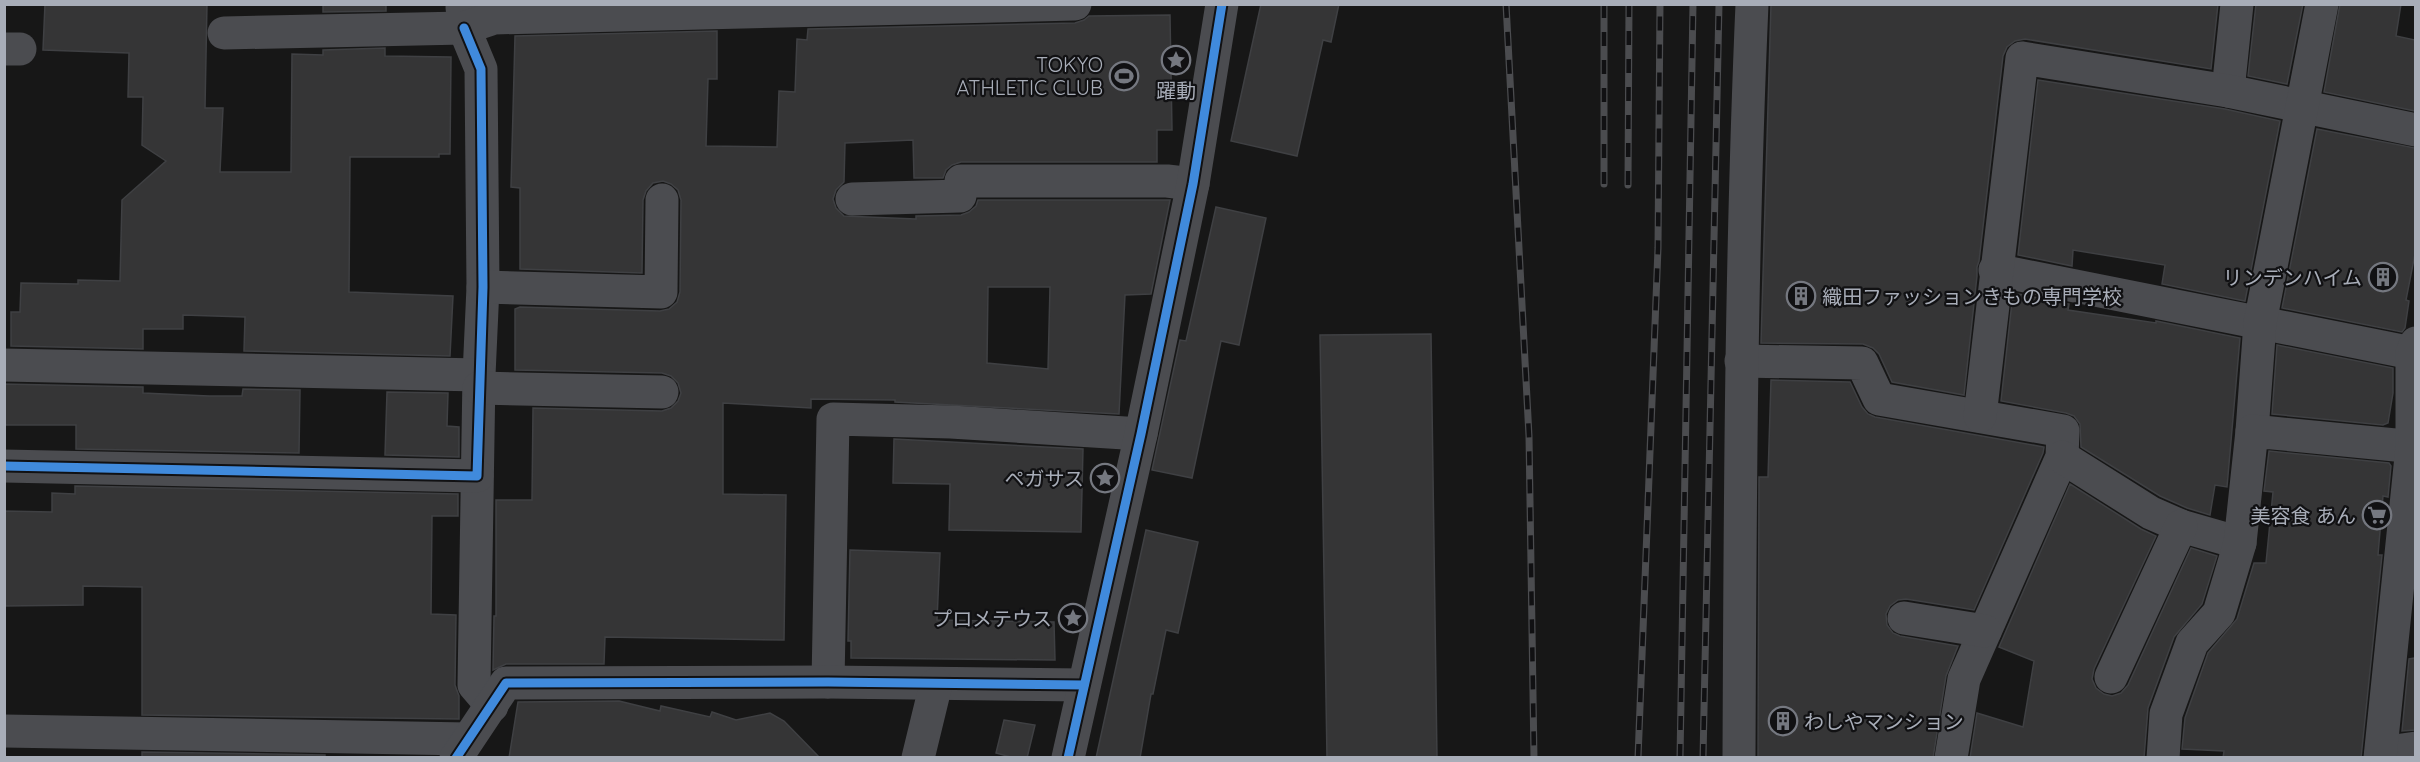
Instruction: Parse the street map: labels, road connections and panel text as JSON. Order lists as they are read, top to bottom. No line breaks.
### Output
{"places":{"place":["躍動","ペガサス","プロメテウス"],"sports":["TOKYO ATHLETIC CLUB"],"building":["リンデンハイム","織田ファッションきもの専門学校","わしやマンション"],"supermarket":["美容食 あん"]}}
